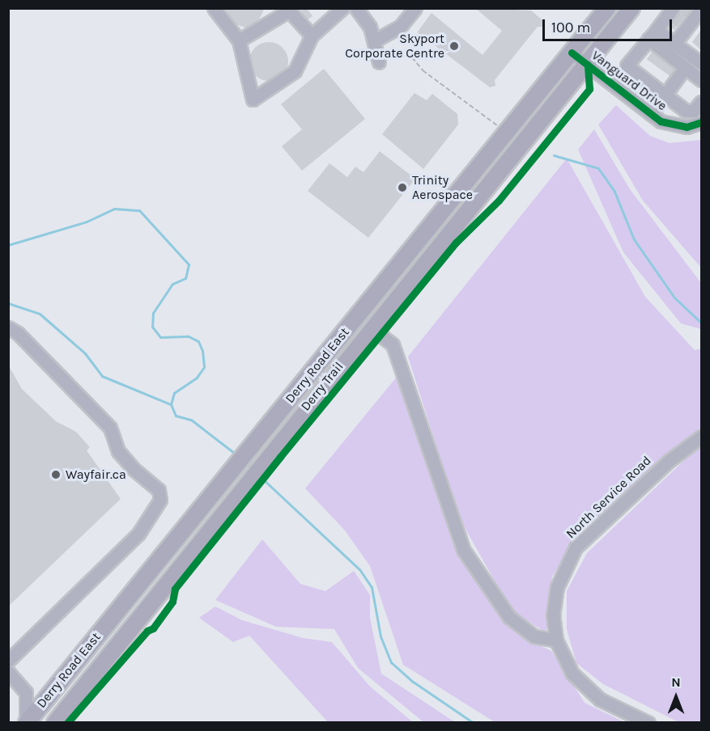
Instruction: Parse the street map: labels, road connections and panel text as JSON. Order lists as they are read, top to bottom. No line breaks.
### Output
{"streets":{"main road":["Derry Road East"],"street":["Vanguard Drive","North Service Road"],"cycle path":["Derry Trail"]},"crossings":[["Vanguard Drive","Derry Road East"]],"places":["Skyport Corporate Centre","Trinity Aerospace","Wayfair.ca"],"scale_bar":"100 m","north":"top"}
